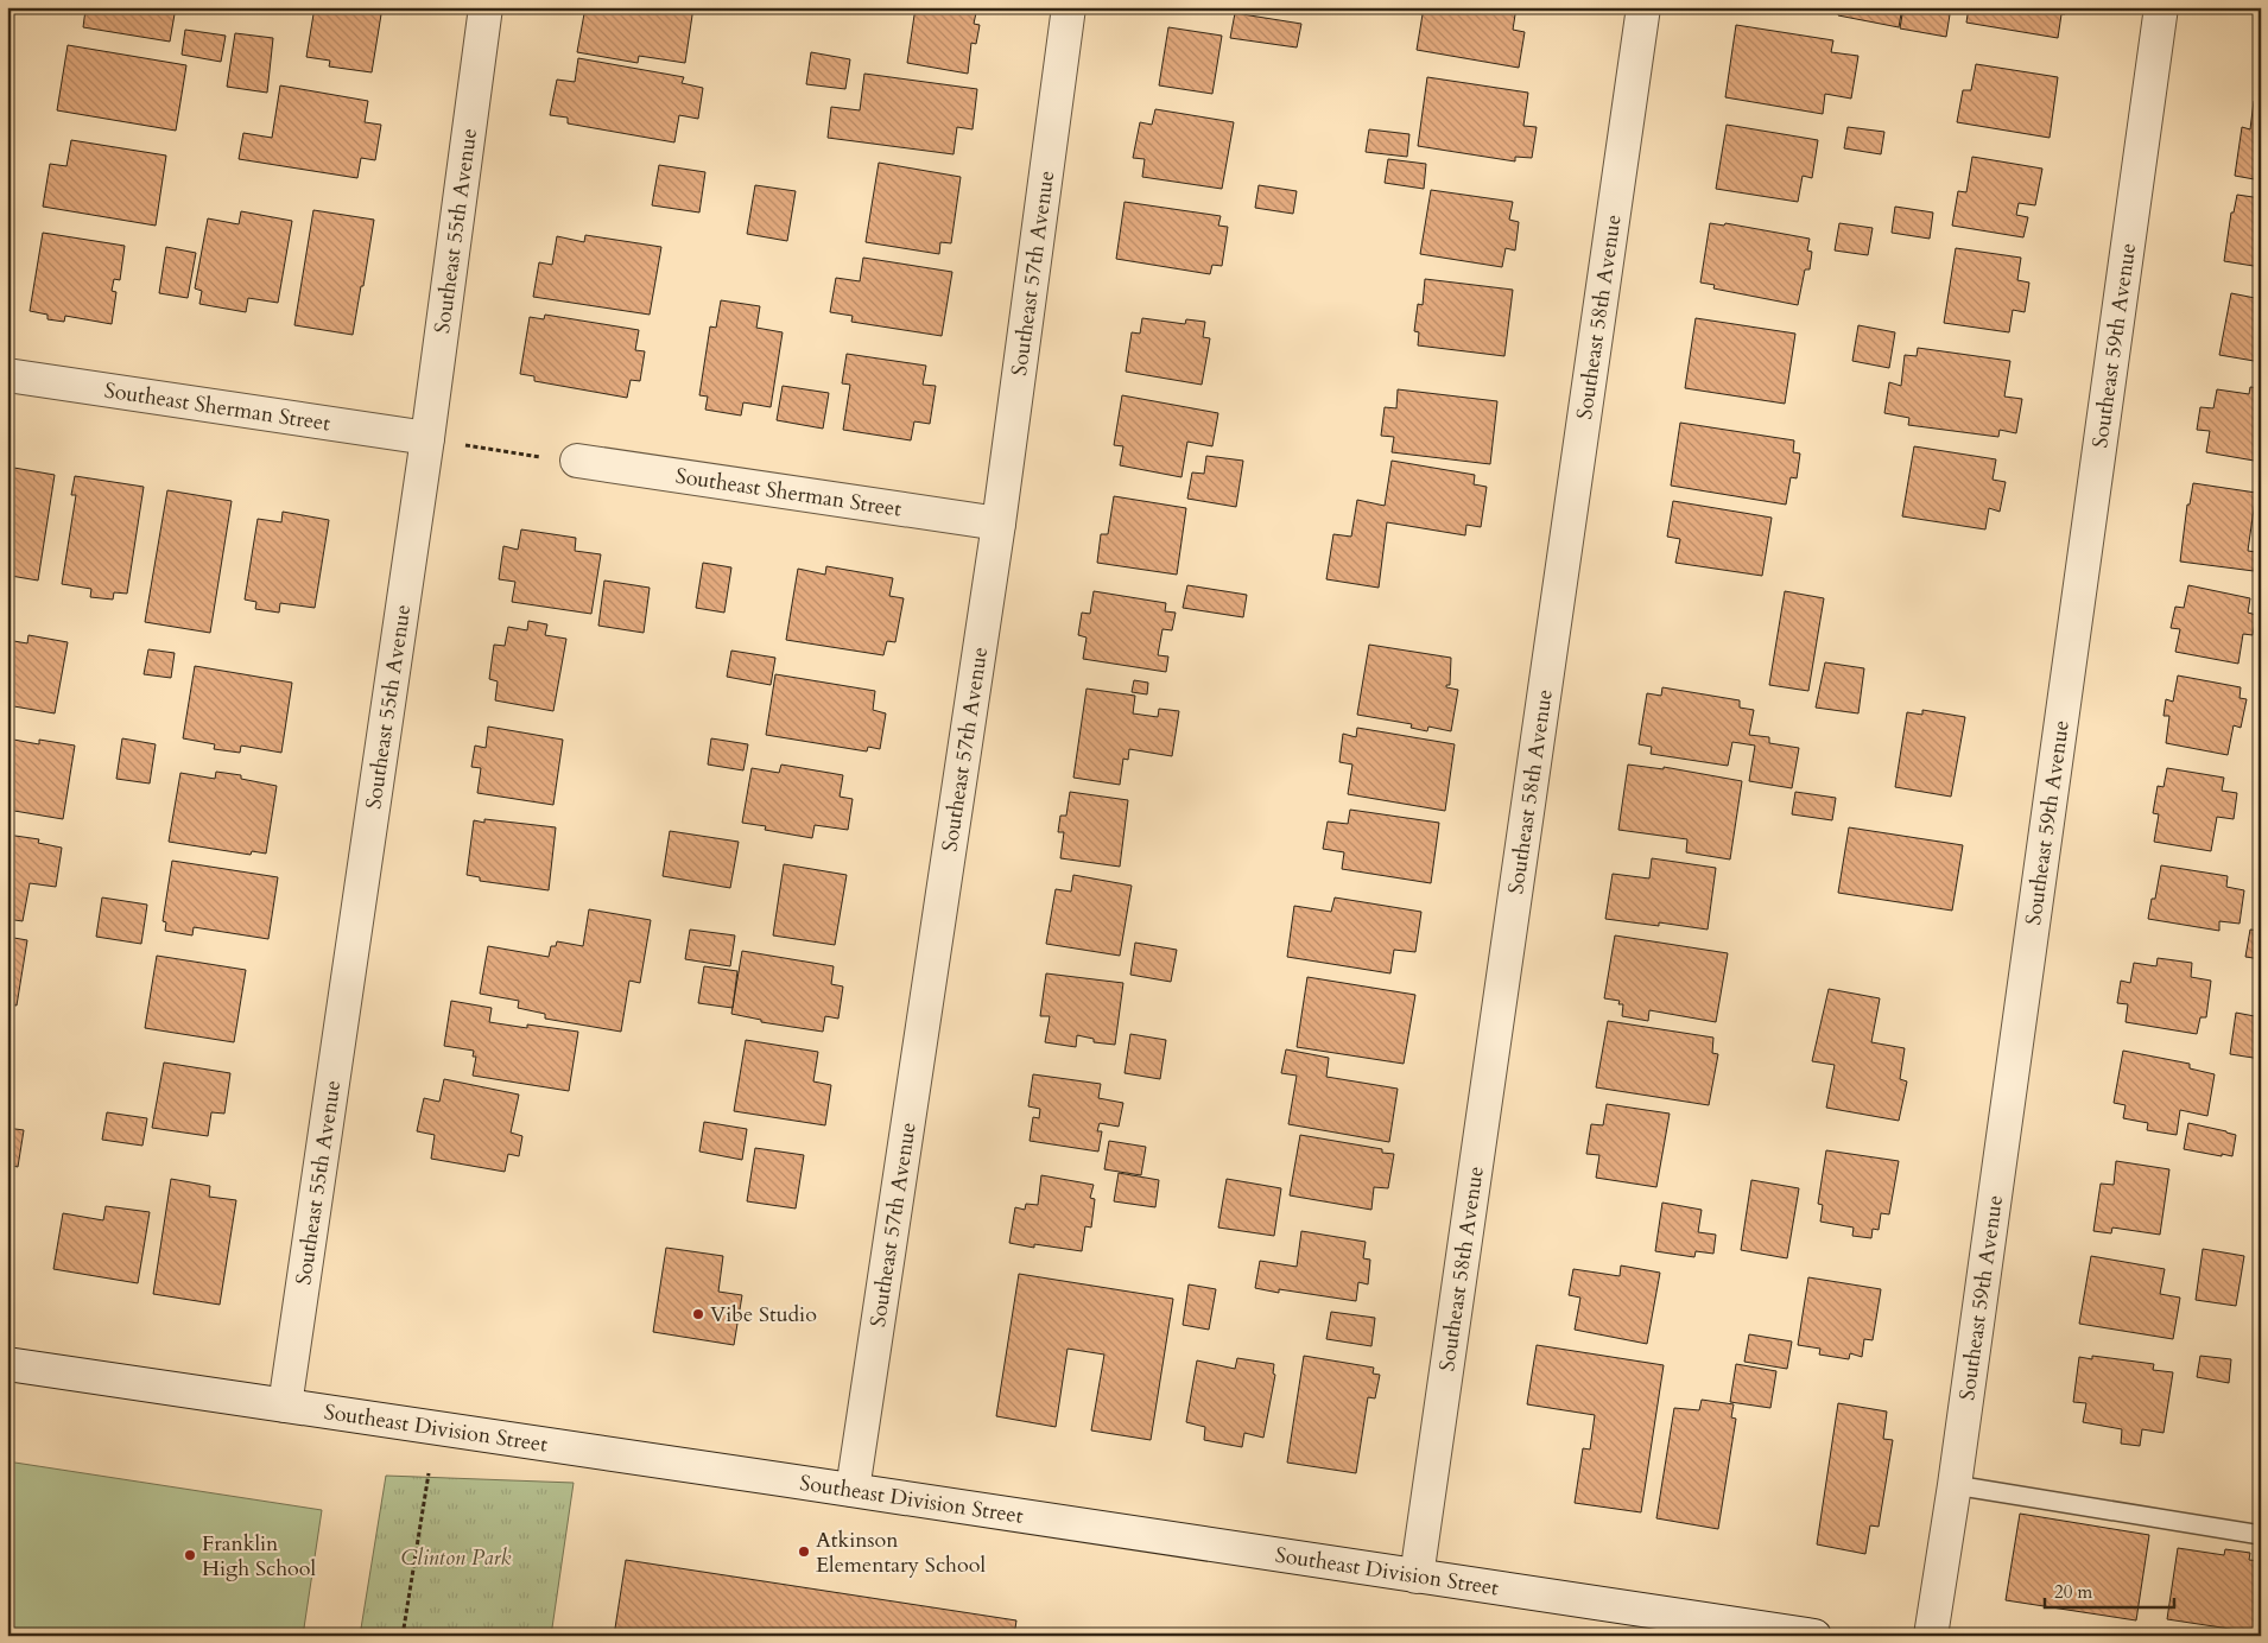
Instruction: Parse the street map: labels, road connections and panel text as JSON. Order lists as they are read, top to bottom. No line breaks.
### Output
{"streets":{"street":["Southeast 55th Avenue","Southeast 57th Avenue","Southeast 58th Avenue","Southeast 59th Avenue","Southeast Sherman Street","Southeast Division Street"]},"crossings":[["Southeast 55th Avenue","Southeast Sherman Street"],["Southeast 55th Avenue","Southeast Division Street"],["Southeast 57th Avenue","Southeast Sherman Street"],["Southeast 57th Avenue","Southeast Division Street"],["Southeast 58th Avenue","Southeast Division Street"]],"parks":["Clinton Park"],"places":["Vibe Studio","Atkinson Elementary School","Franklin High School"],"scale_bar":"20 m"}
